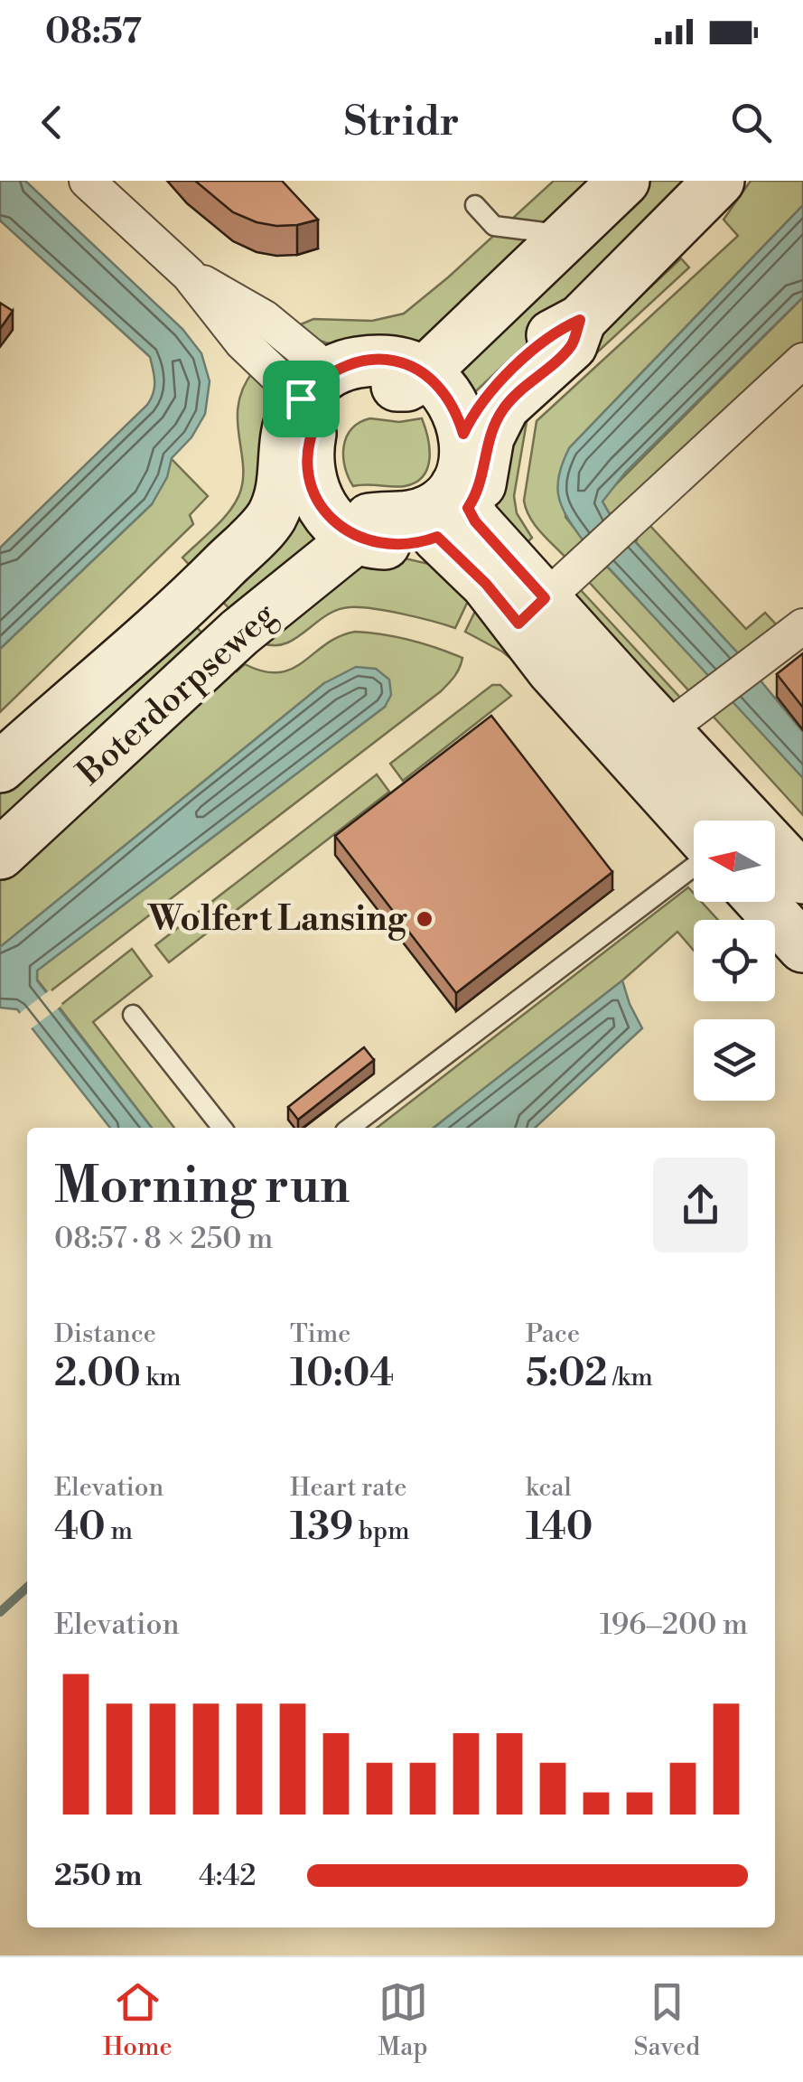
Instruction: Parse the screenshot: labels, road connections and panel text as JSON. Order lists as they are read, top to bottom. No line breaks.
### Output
{"streets":{"main road":["Boterdorpseweg"]},"places":["Wolfert Lansing"],"north":"left","page":{"status":"08:57","header":"Stridr","heading":["Morning run","08:57 · 8 × 250 m"],"stats":[["Distance","2.00 km"],["Time","10:04"],["Pace","5:02 /km"],["Elevation","40 m"],["Heart rate","139 bpm"],["kcal","140"]],"chart":["Elevation","196–200 m"],"list":[{"name":"250 m","note":"4:42"}],"tabs":["Home","Map","Saved"]}}
